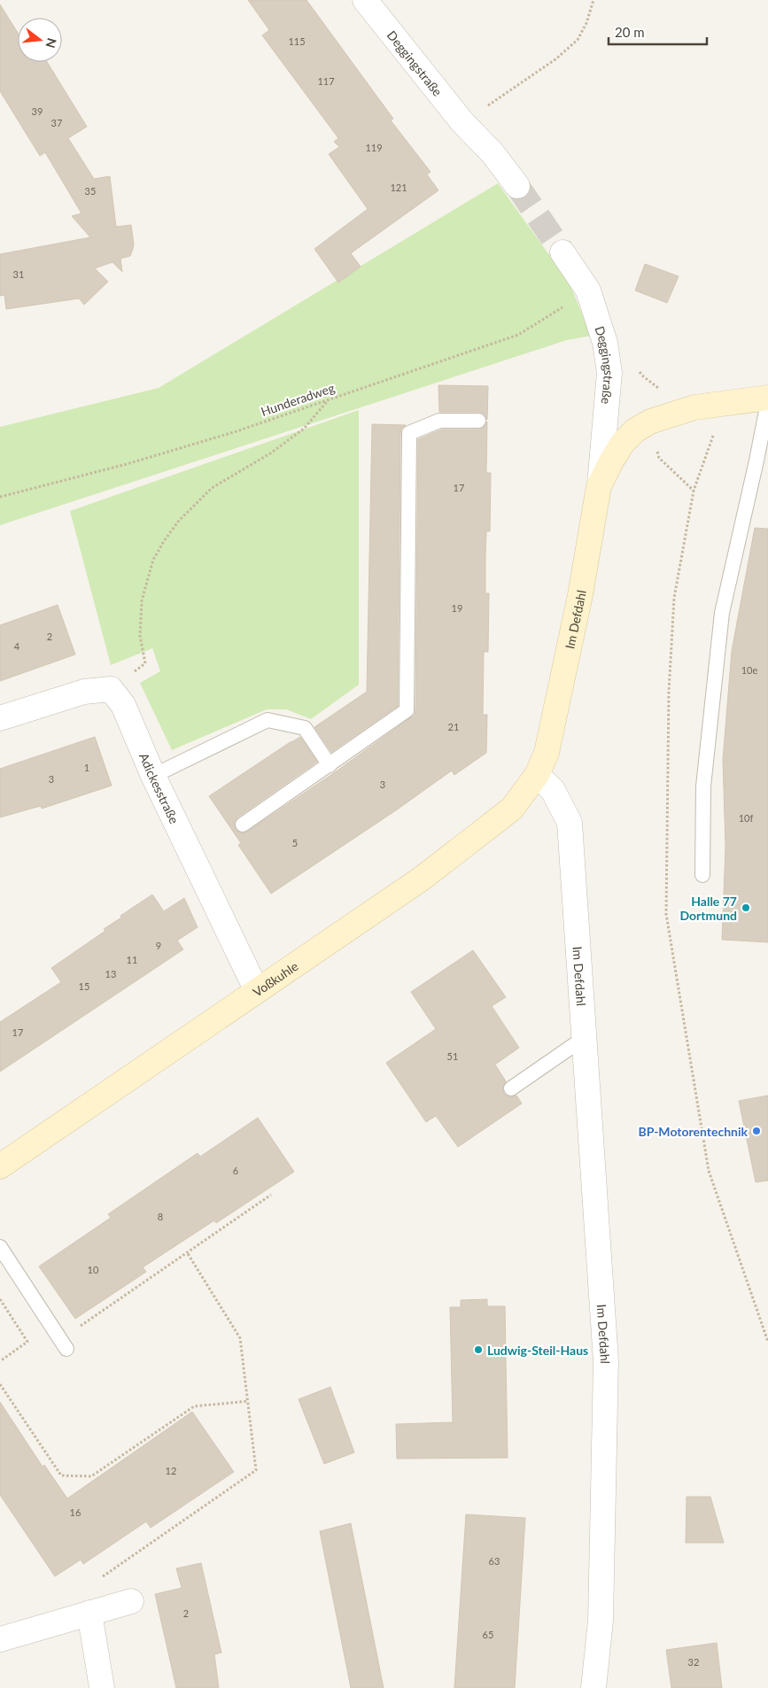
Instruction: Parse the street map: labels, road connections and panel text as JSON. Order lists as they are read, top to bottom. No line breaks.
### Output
{"streets":{"street":["Deggingstraße","Im Defdahl","Adickesstraße","Voßkuhle"],"path":["Hunderadweg"]},"crossings":[["Deggingstraße","Hunderadweg"],["Deggingstraße","Im Defdahl"],["Im Defdahl","Voßkuhle"],["Adickesstraße","Voßkuhle"]],"places":["Halle 77 Dortmund","BP-Motorentechnik","Ludwig-Steil-Haus"],"house_numbers":["115","117","39","37","119","121","35","31","17","19","2","4","10e","21","1","3","3","10f","5","9","11","13","15","17","51","6","8","10","12","16","63","2","65","32"],"scale_bar":"20 m","north":"right"}
